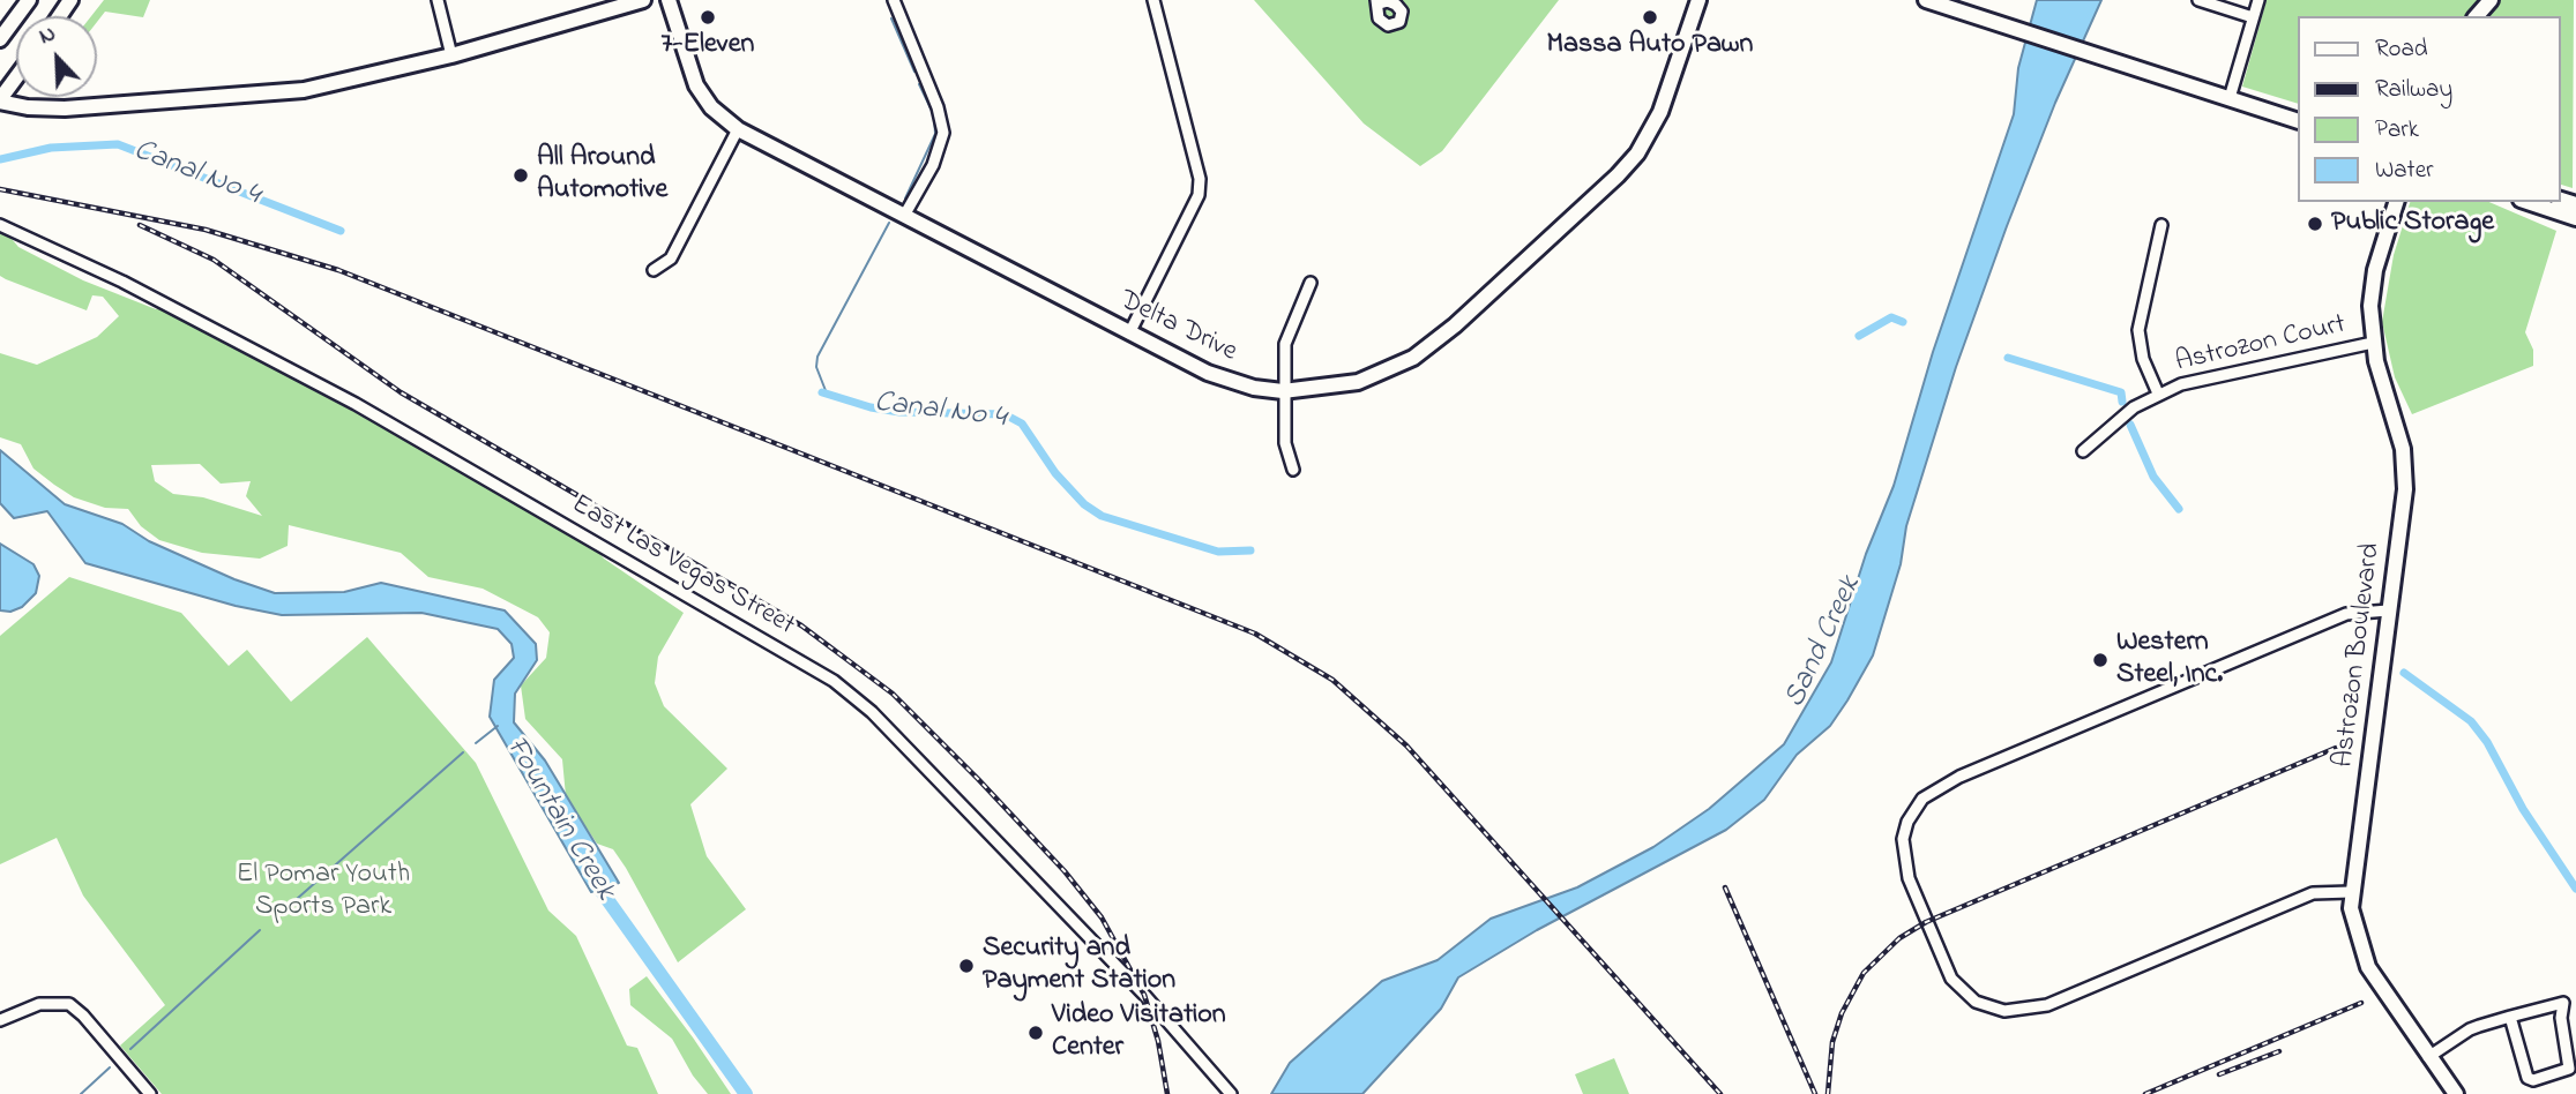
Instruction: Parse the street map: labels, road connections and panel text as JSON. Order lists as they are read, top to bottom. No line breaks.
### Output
{"streets":{"main road":["Delta Drive","Astrozon Boulevard"],"street":["Astrozon Court","East Las Vegas Street"]},"crossings":[["Astrozon Court","Astrozon Boulevard"]],"water":["Canal No 4","Sand Creek","Fountain Creek"],"parks":["El Pomar Youth Sports Park"],"places":["7-Eleven","Massa Auto Pawn","All Around Automotive","Public Storage","Western Steel, Inc.","Security and Payment Station","Video Visitation Center"],"legend":["Road","Railway","Park","Water"],"north":"top left"}
